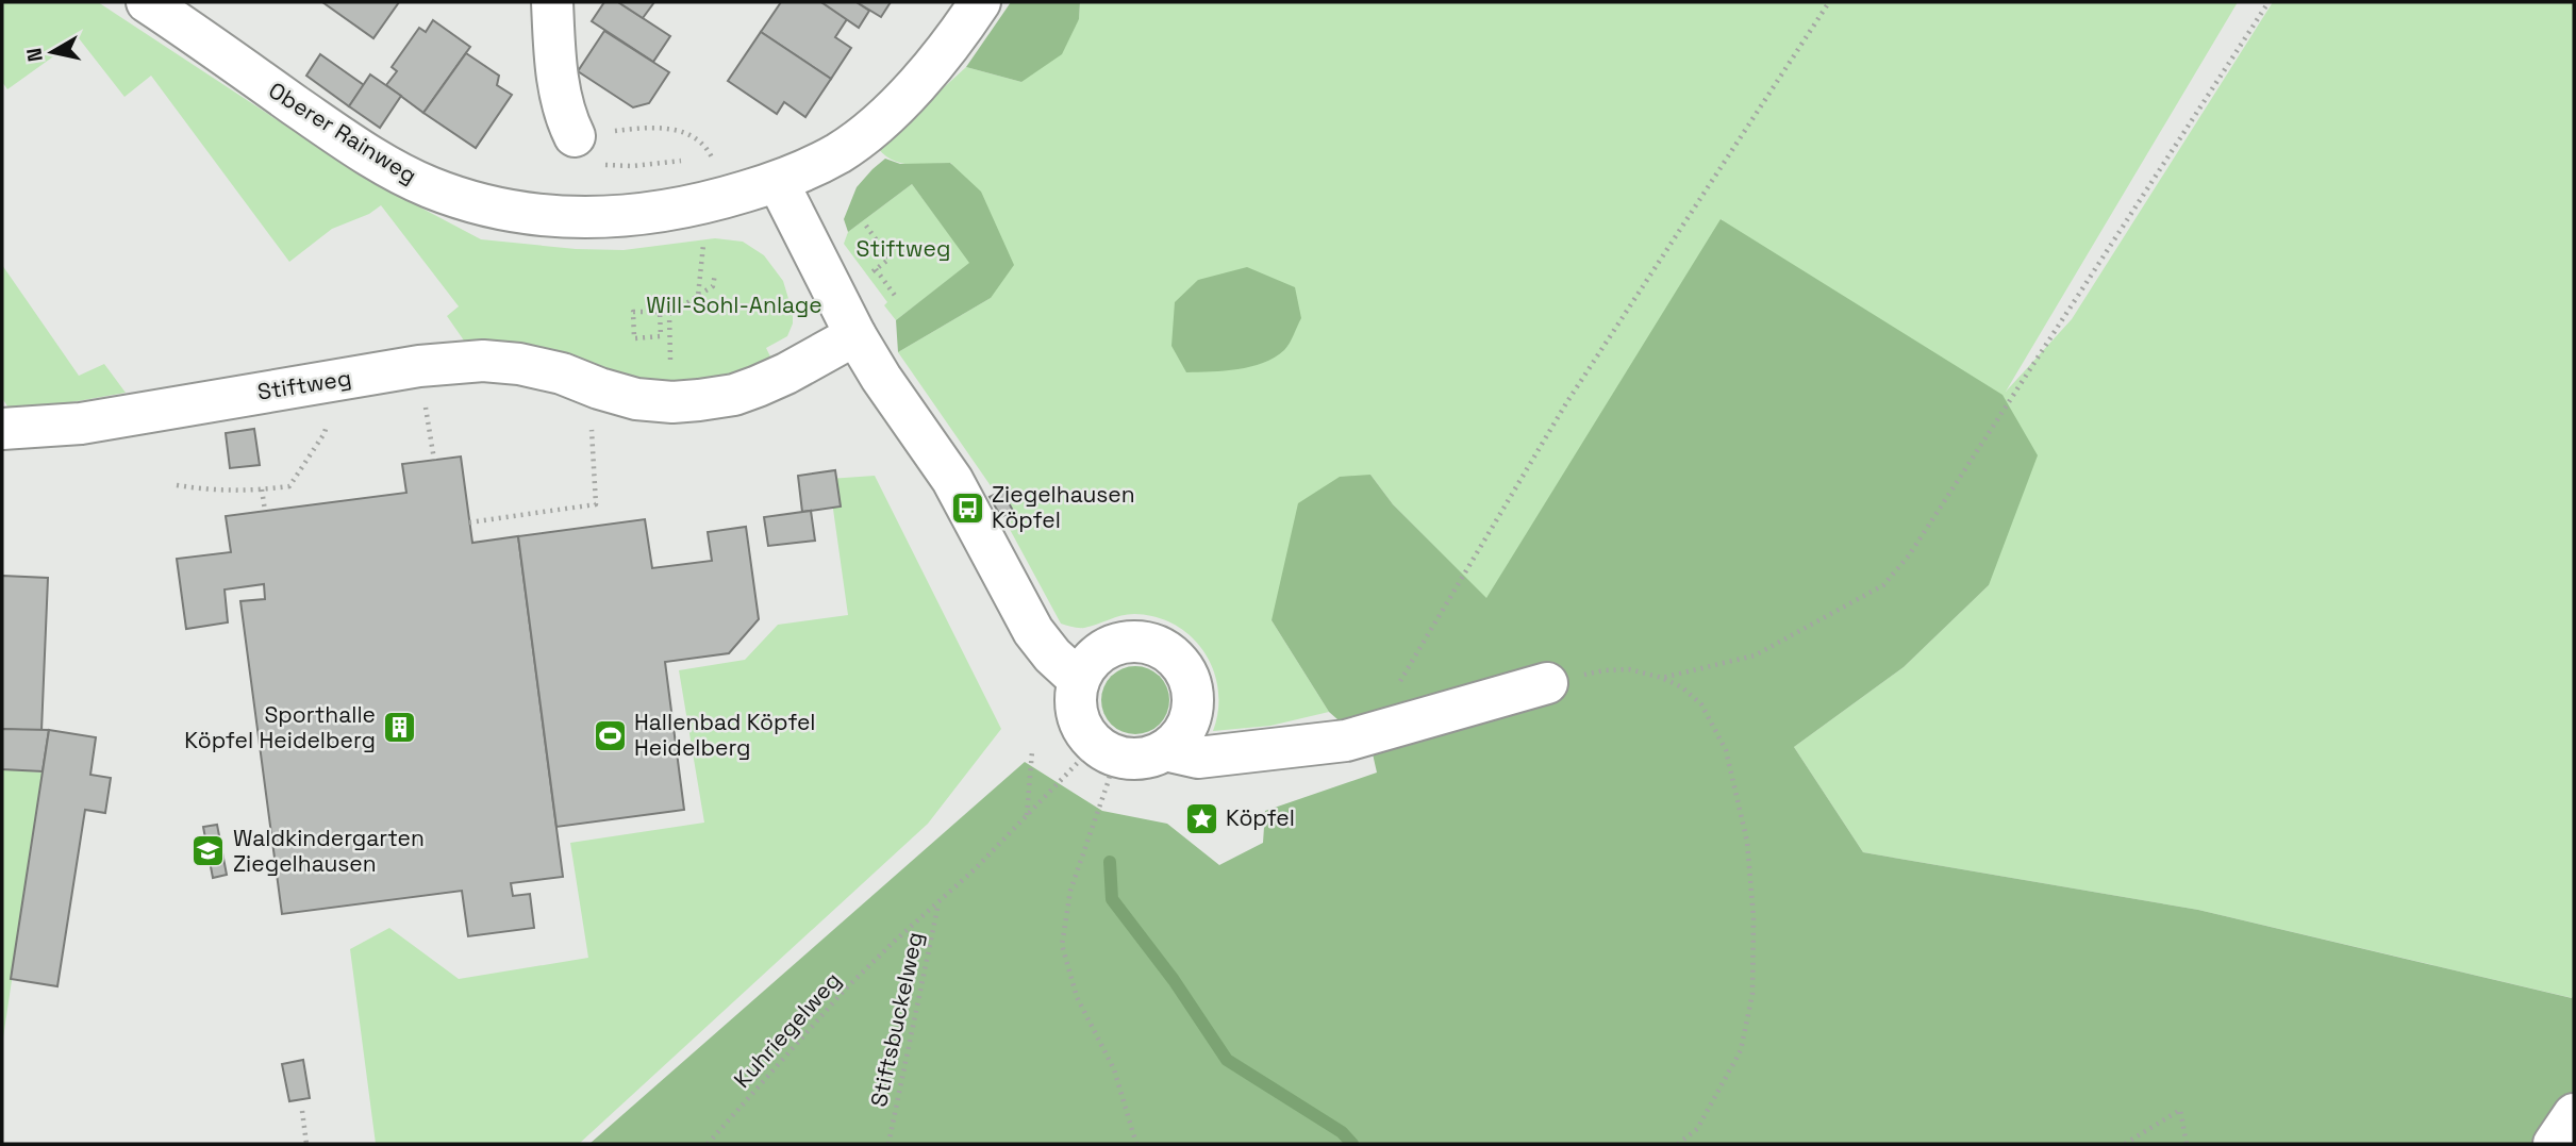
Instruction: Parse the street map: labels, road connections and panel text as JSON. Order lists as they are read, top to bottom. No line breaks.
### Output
{"streets":{"street":["Oberer Rainweg","Stiftweg"],"path":["Stiftsbuckelweg","Kuhriegelweg"]},"crossings":[["Stiftsbuckelweg","Kuhriegelweg"]],"parks":["Stiftweg","Will-Sohl-Anlage"],"places":{"bus stop":["Ziegelhausen Köpfel"],"building":["Sporthalle Köpfel Heidelberg"],"sports":["Hallenbad Köpfel Heidelberg"],"place":["Köpfel"],"school or university":["Waldkindergarten Ziegelhausen"]},"north":"left"}
